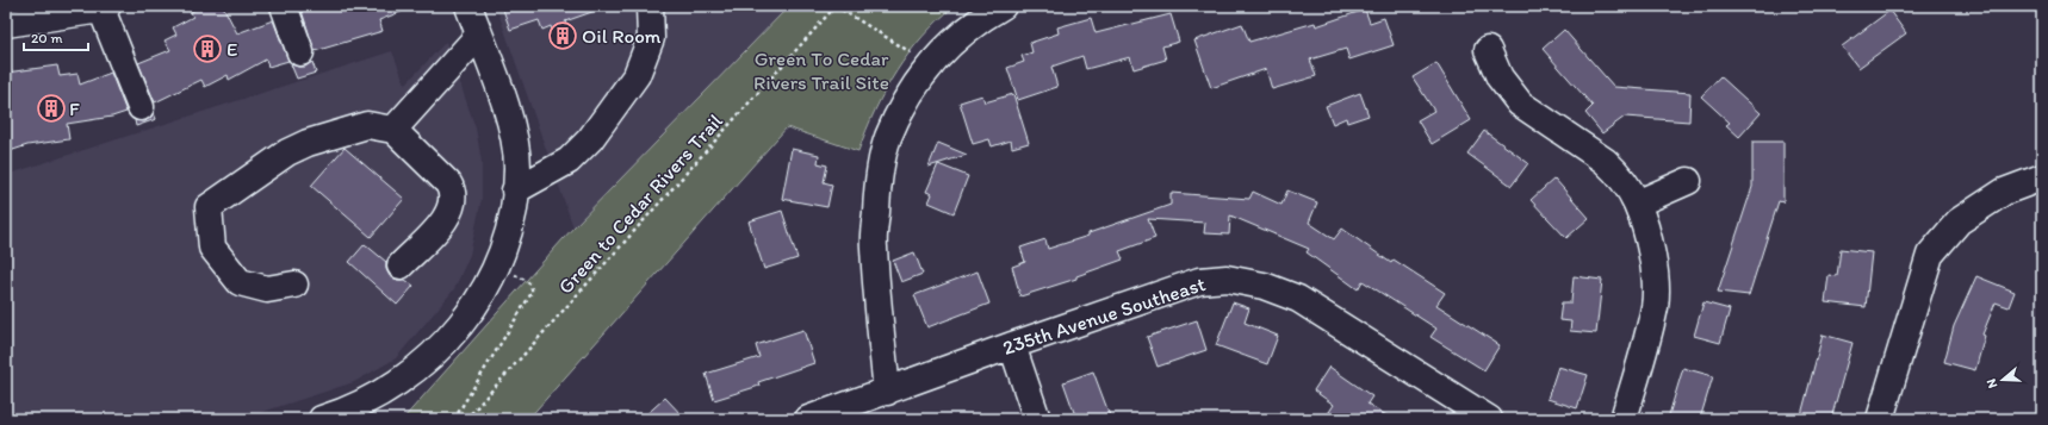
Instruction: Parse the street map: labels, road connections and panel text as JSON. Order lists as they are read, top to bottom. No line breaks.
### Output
{"streets":{"street":["235th Avenue Southeast"],"path":["Green to Cedar Rivers Trail"]},"parks":["Green To Cedar Rivers Trail Site"],"places":{"building":["Oil Room","E","F"]},"scale_bar":"20 m","north":"left"}
